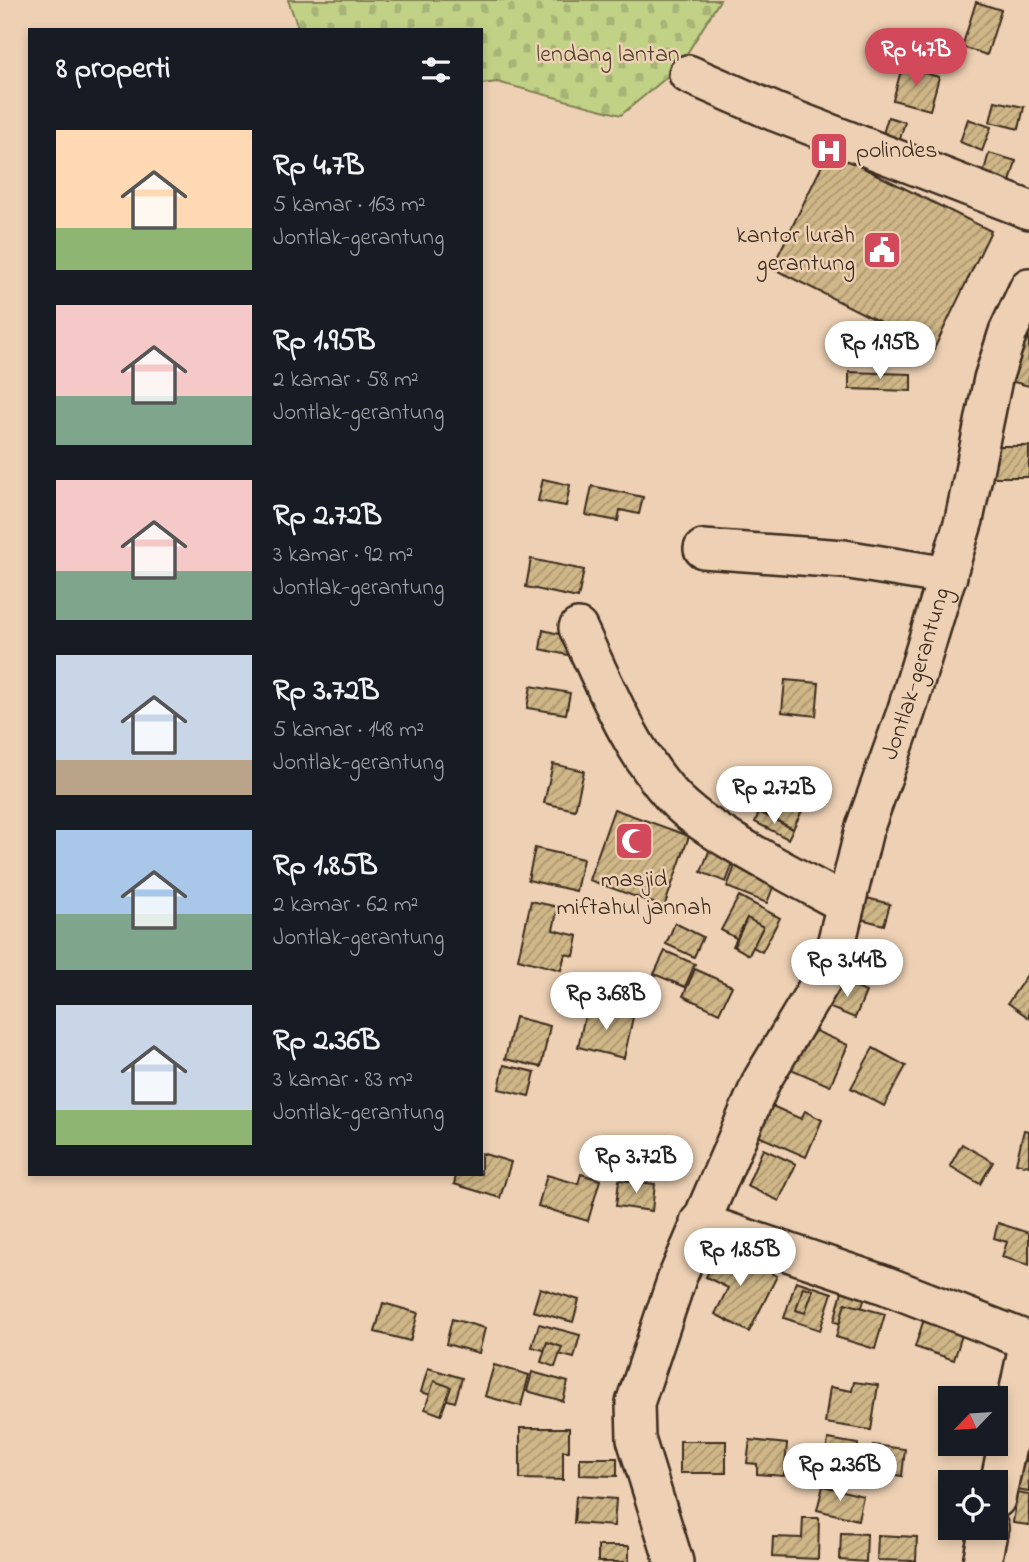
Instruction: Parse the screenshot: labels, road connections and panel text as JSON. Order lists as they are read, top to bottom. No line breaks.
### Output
{"streets":{"street":["Jontlak-gerantung"]},"parks":["lendang lantan"],"places":{"hospital":["polindes"],"public building":["kantor lurah gerantung"],"mosque":["masjid miftahul jannah"]},"north":"bottom left","page":{"price":["Rp 4.7B","Rp 1.95B","Rp 2.72B","Rp 3.44B","Rp 3.68B","Rp 3.72B","Rp 1.85B","Rp 2.36B"],"heading":"8 properti","list":[{"name":"Rp 4.7B","note":"5 kamar · 163 m² · Jontlak-gerantung"},{"name":"Rp 1.95B","note":"2 kamar · 58 m² · Jontlak-gerantung"},{"name":"Rp 2.72B","note":"3 kamar · 92 m² · Jontlak-gerantung"},{"name":"Rp 3.72B","note":"5 kamar · 148 m² · Jontlak-gerantung"},{"name":"Rp 1.85B","note":"2 kamar · 62 m² · Jontlak-gerantung"},{"name":"Rp 2.36B","note":"3 kamar · 83 m² · Jontlak-gerantung"}]}}
